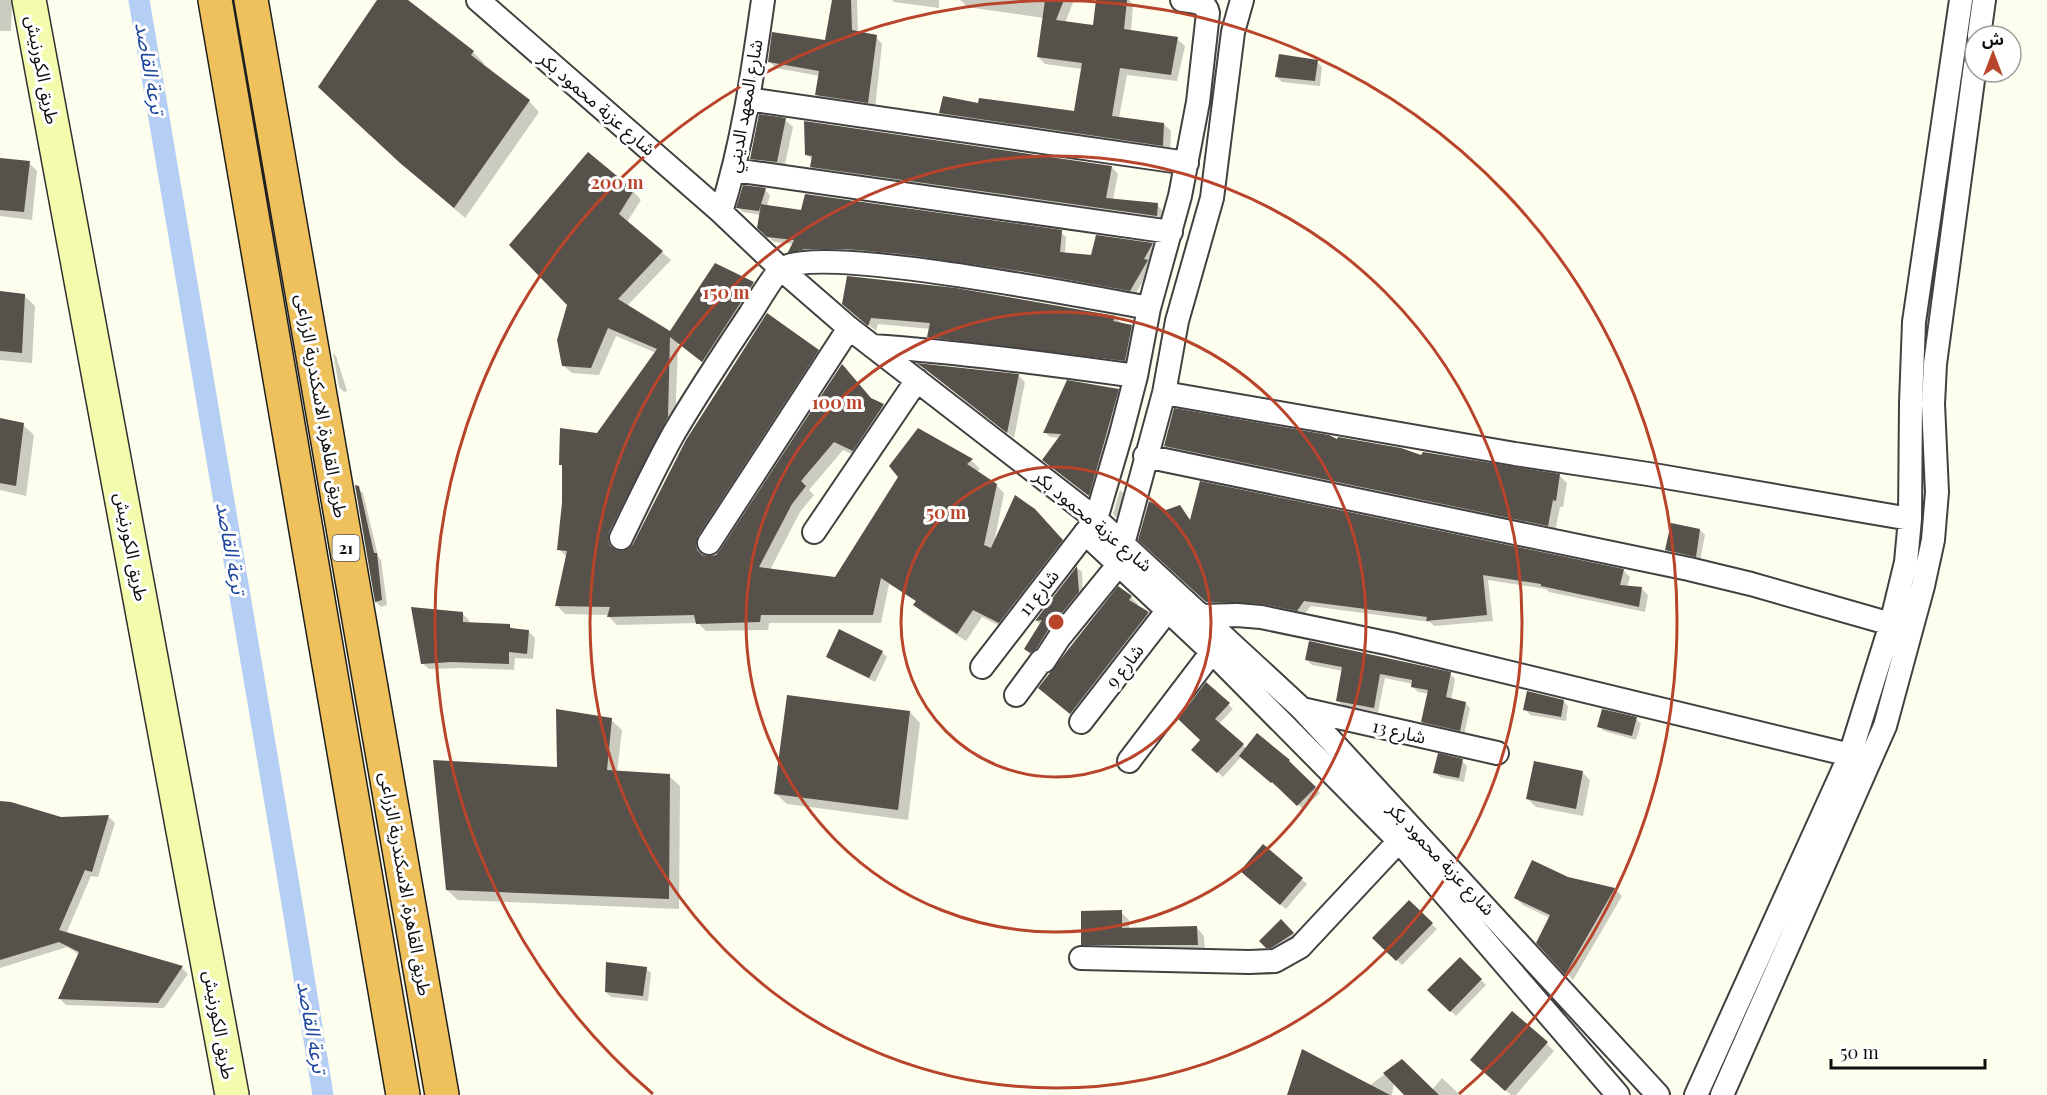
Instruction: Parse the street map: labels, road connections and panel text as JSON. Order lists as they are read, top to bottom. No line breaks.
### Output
{"streets":{"highway":["طريق القاهرة, الاسكندرية الزراعى","21"],"street":["طريق الكورنيش","شارع عزبة محمود بكر","شارع المعهد الديني","شارع 11","شارع 9","شارع 13"]},"crossings":[["شارع عزبة محمود بكر","شارع المعهد الديني"],["شارع عزبة محمود بكر","شارع 11"],["شارع عزبة محمود بكر","شارع 9"],["شارع عزبة محمود بكر","شارع 13"]],"water":["ترعة القاصد"],"scale_bar":"50 m","north":"top","rings":["200 m","150 m","100 m","50 m"]}
